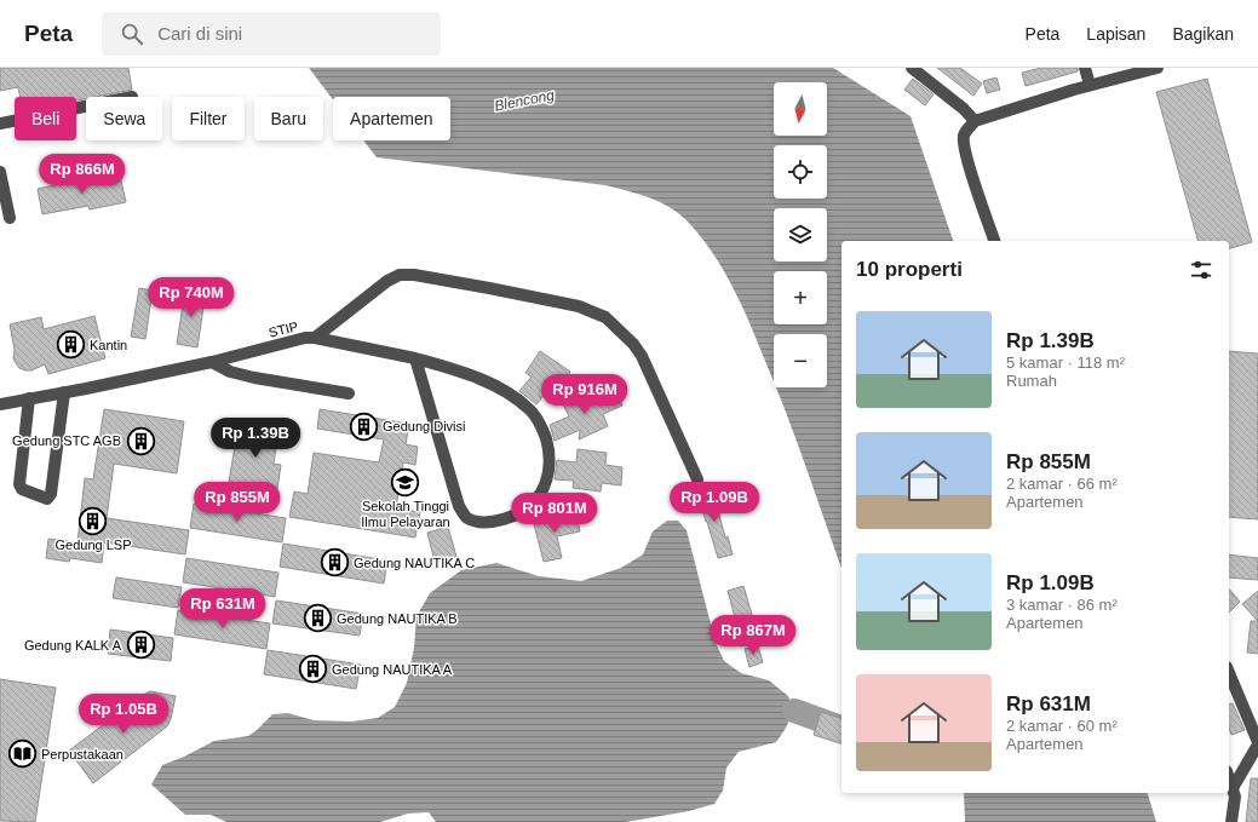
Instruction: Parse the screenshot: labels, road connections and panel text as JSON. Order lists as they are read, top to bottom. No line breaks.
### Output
{"streets":{"lane":["STIP"]},"water":["Blencong"],"places":{"building":["Kantin","Gedung Divisi","Gedung STC AGB","Gedung LSP","Gedung NAUTIKA C","Gedung NAUTIKA B","Gedung KALK A","Gedung NAUTIKA A"],"school or university":["Sekolah Tinggi Ilmu Pelayaran"],"library":["Perpustakaan"]},"north":"bottom","page":{"header":"Peta","search":"Cari di sini","nav":["Peta","Lapisan","Bagikan"],"map_buttons":["+","−"],"chip":["Beli","Sewa","Filter","Baru","Apartemen"],"price":["Rp 866M","Rp 740M","Rp 916M","Rp 1.39B","Rp 855M","Rp 1.09B","Rp 801M","Rp 631M","Rp 867M","Rp 1.05B"],"heading":"10 properti","list":[{"name":"Rp 1.39B","note":"5 kamar · 118 m² · Rumah"},{"name":"Rp 855M","note":"2 kamar · 66 m² · Apartemen"},{"name":"Rp 1.09B","note":"3 kamar · 86 m² · Apartemen"},{"name":"Rp 631M","note":"2 kamar · 60 m² · Apartemen"}]}}
